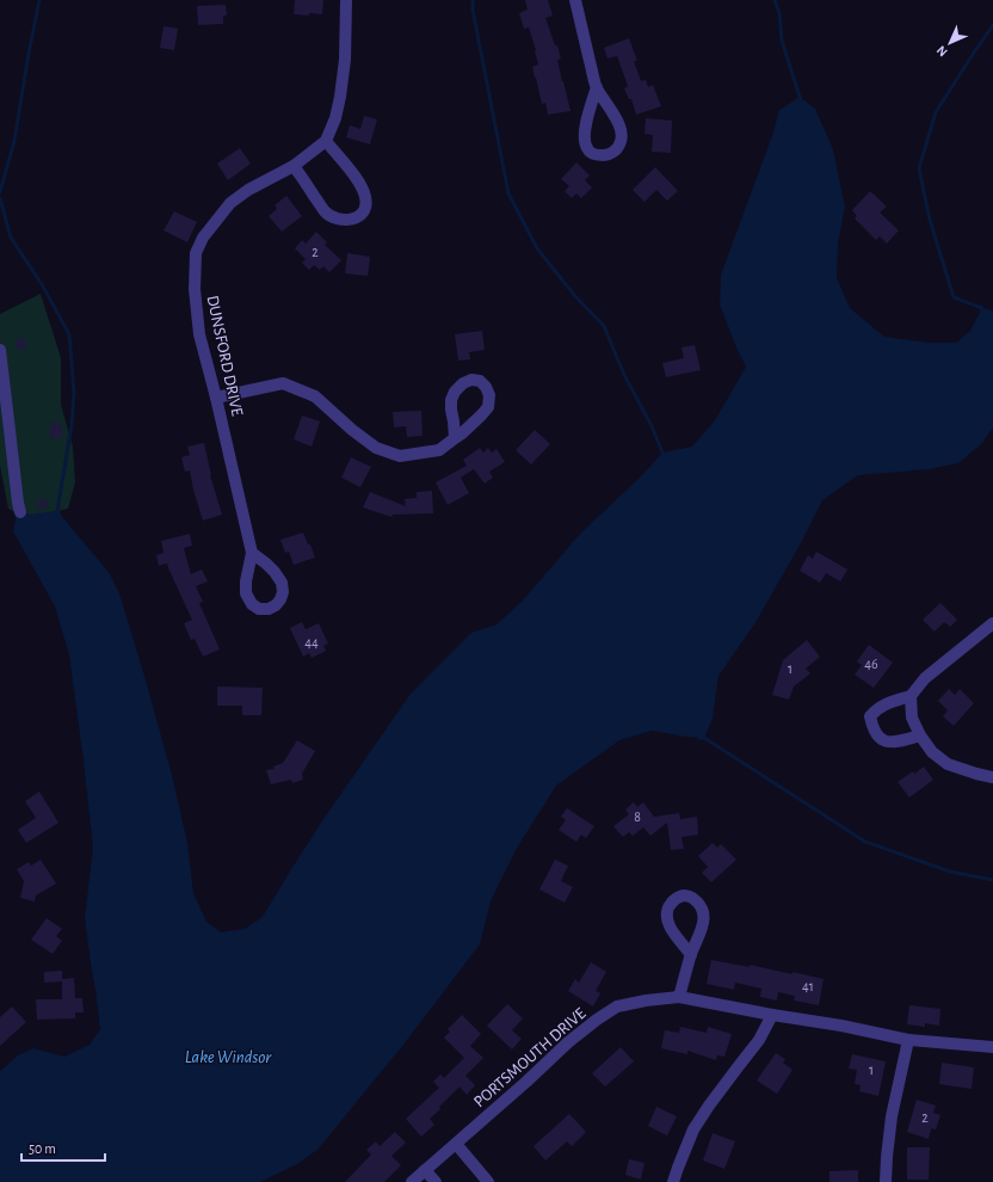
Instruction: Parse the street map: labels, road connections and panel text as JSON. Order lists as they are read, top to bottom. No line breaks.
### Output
{"streets":{"street":["DUNSFORD DRIVE","PORTSMOUTH DRIVE"]},"water":["Lake Windsor"],"house_numbers":["2","44","46","1","8","41","1","2"],"scale_bar":"50 m","north":"bottom left"}
